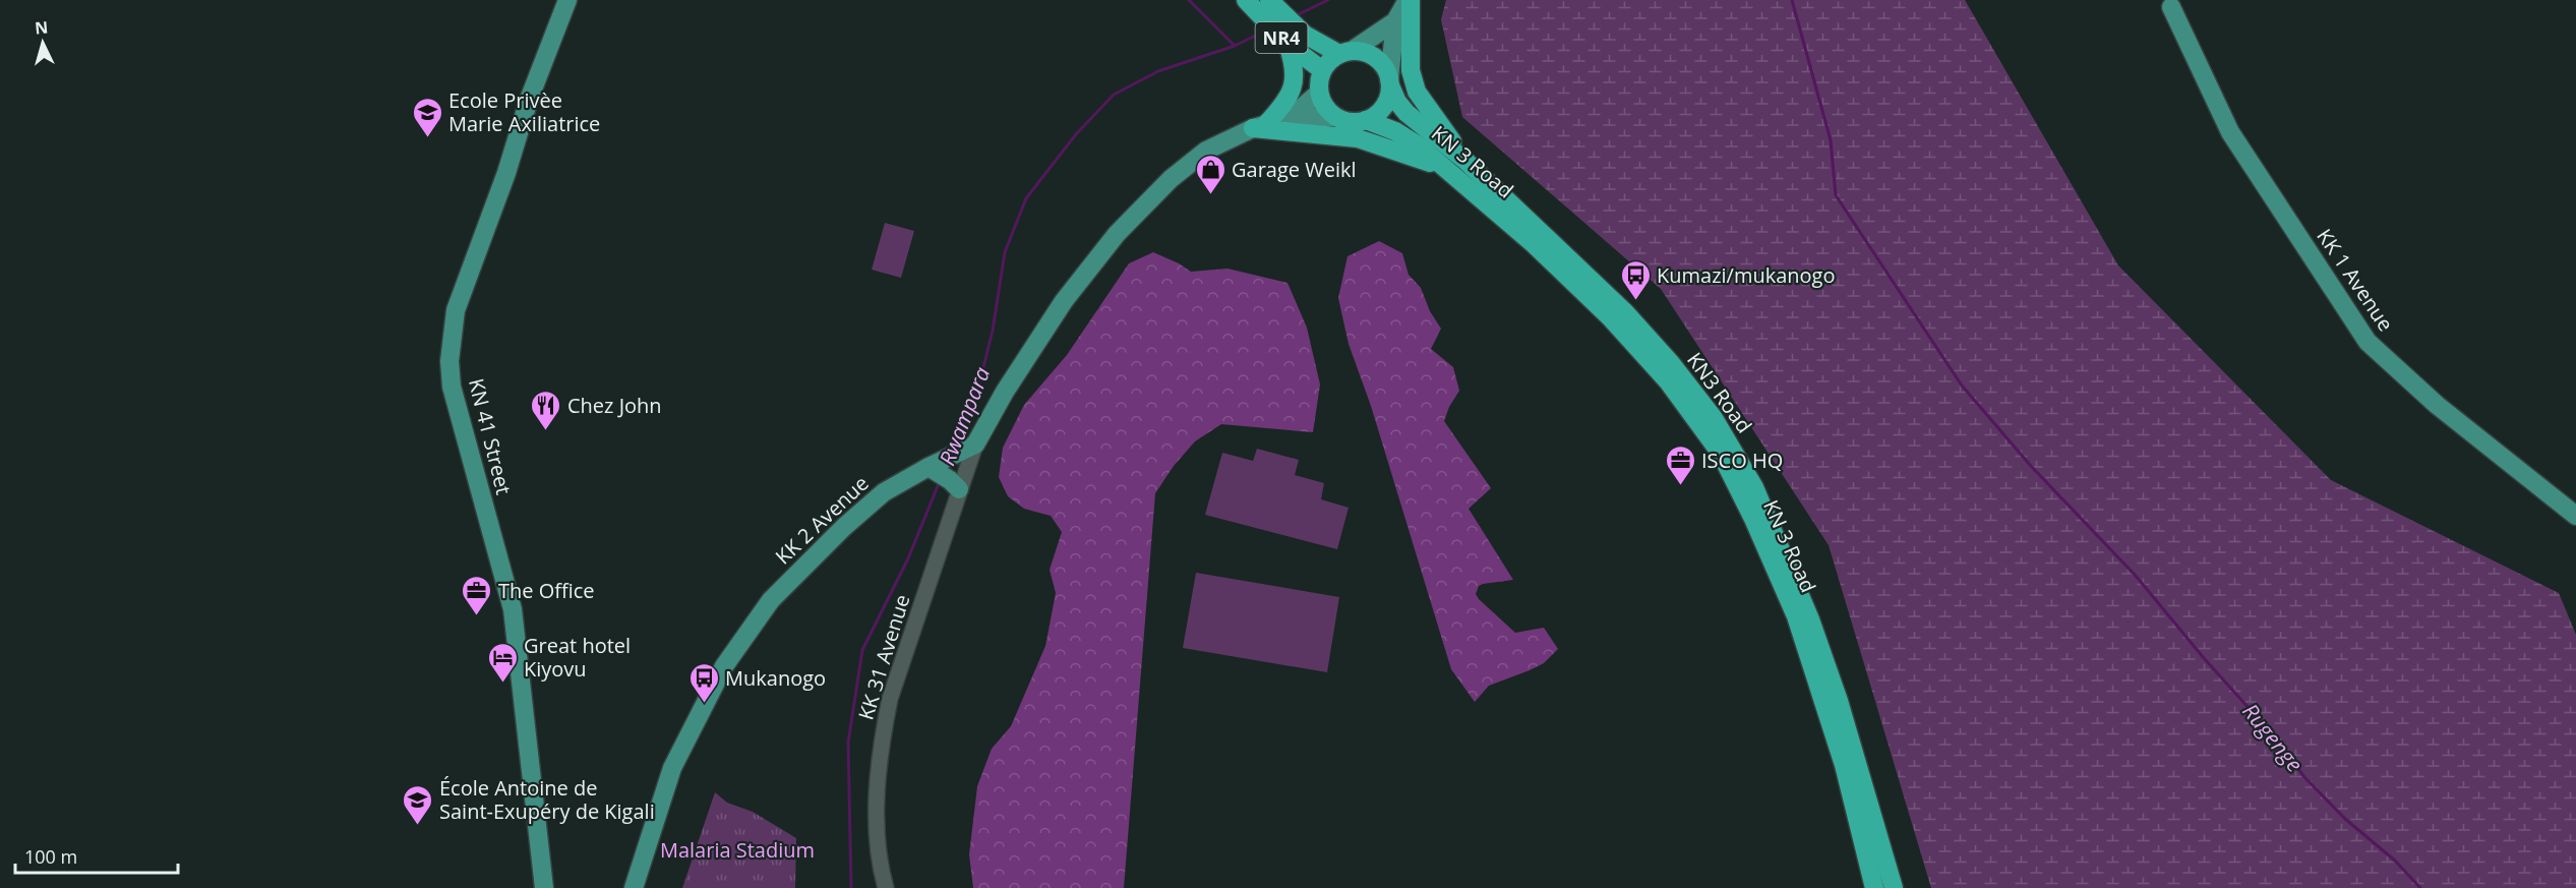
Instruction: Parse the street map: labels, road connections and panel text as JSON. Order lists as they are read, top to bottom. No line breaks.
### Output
{"streets":{"highway":["NR4","KN 3 Road","KN3 Road"],"main road":["KK 1 Avenue","KN 41 Street","KK 2 Avenue"],"street":["KK 31 Avenue"]},"crossings":[["NR4","KN 3 Road"],["NR4","KN3 Road"],["KN 3 Road","KN3 Road"],["KK 2 Avenue","KK 31 Avenue"]],"water":["Rwampara","Rugenge"],"parks":["Malaria Stadium"],"places":{"school or university":["Ecole Privèe Marie Axiliatrice","École Antoine de Saint-Exupéry de Kigali"],"shop":["Garage Weikl"],"bus stop":["Kumazi/mukanogo","Mukanogo"],"restaurant":["Chez John"],"office":["ISCO HQ","The Office"],"hotel":["Great hotel Kiyovu"]},"scale_bar":"100 m","north":"top"}
